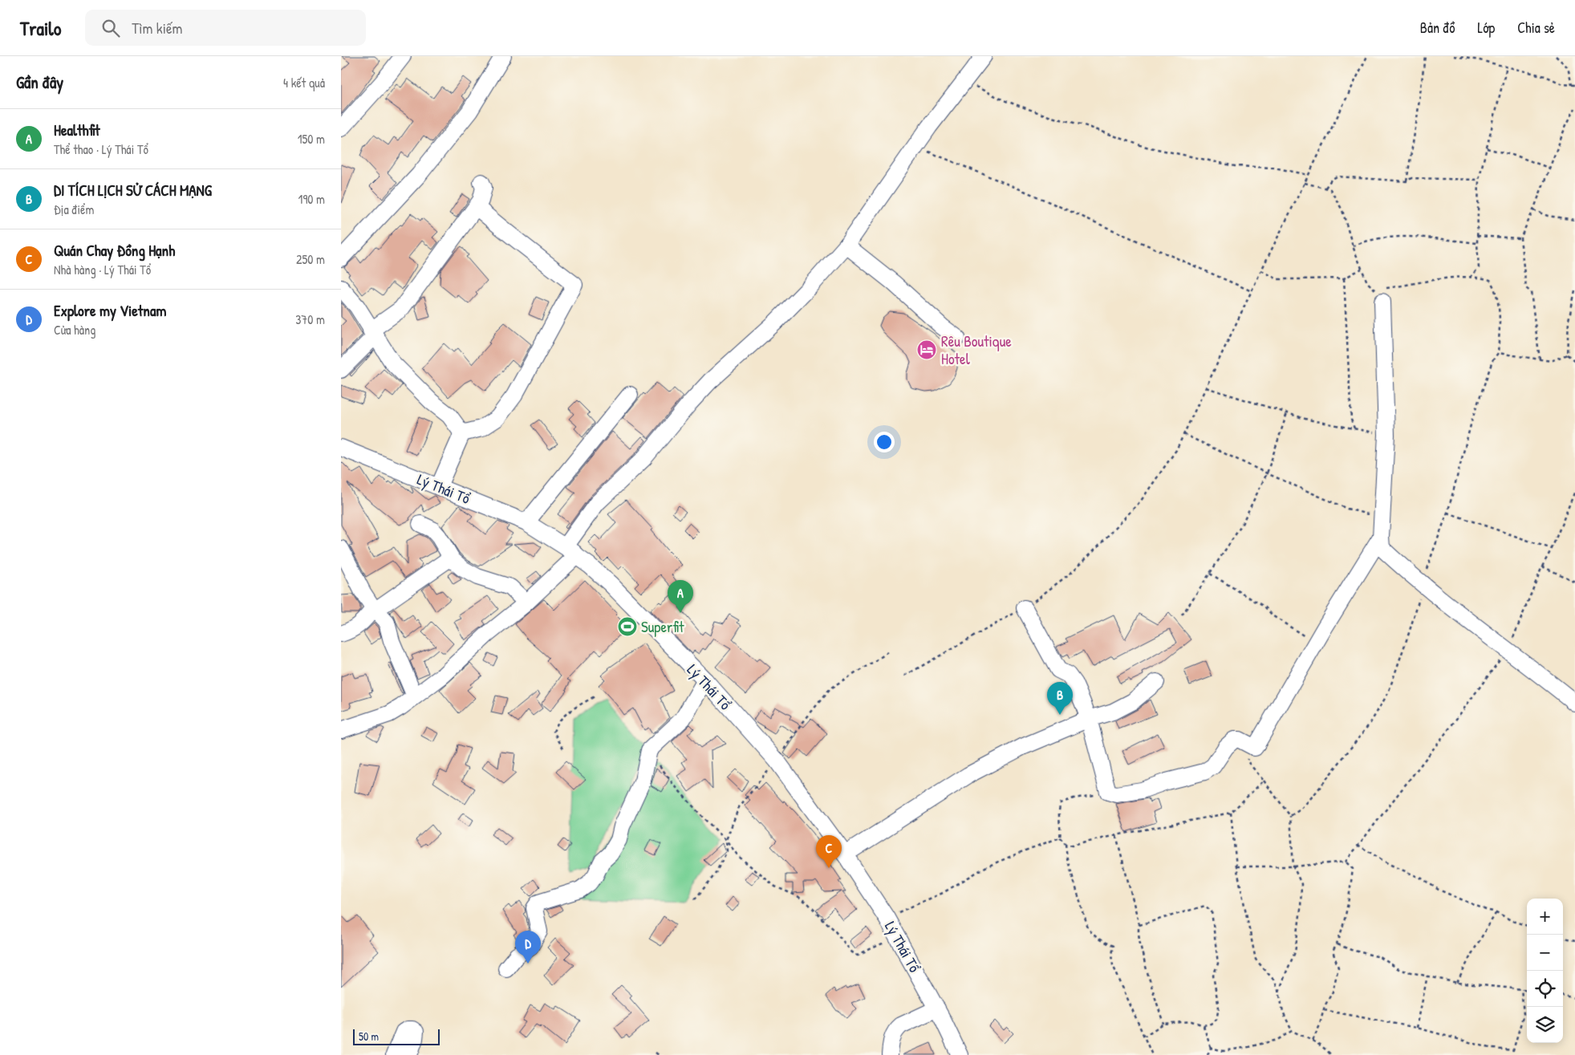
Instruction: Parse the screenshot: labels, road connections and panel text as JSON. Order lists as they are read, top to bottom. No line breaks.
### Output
{"streets":{"street":["Lý Thái Tổ"]},"places":{"hotel":["Rêu Boutique Hotel"],"sports":["Superfit"]},"scale_bar":"50 m","page":{"header":"Trailo","search":"Tìm kiếm","nav":["Bản đồ","Lớp","Chia sẻ"],"heading":["Gần đây","4 kết quả"],"list":[{"mark":"A","name":"Healthfit","note":"Thể thao · Lý Thái Tổ","value":"150 m"},{"mark":"B","name":"DI TÍCH LỊCH SỬ CÁCH MẠNG","note":"Địa điểm","value":"190 m"},{"mark":"C","name":"Quán Chay Đồng Hạnh","note":"Nhà hàng · Lý Thái Tổ","value":"250 m"},{"mark":"D","name":"Explore my Vietnam","note":"Cửa hàng","value":"370 m"}],"pins":["A","B","C","D"],"map_buttons":["+","−"],"scale":"50 m"}}
